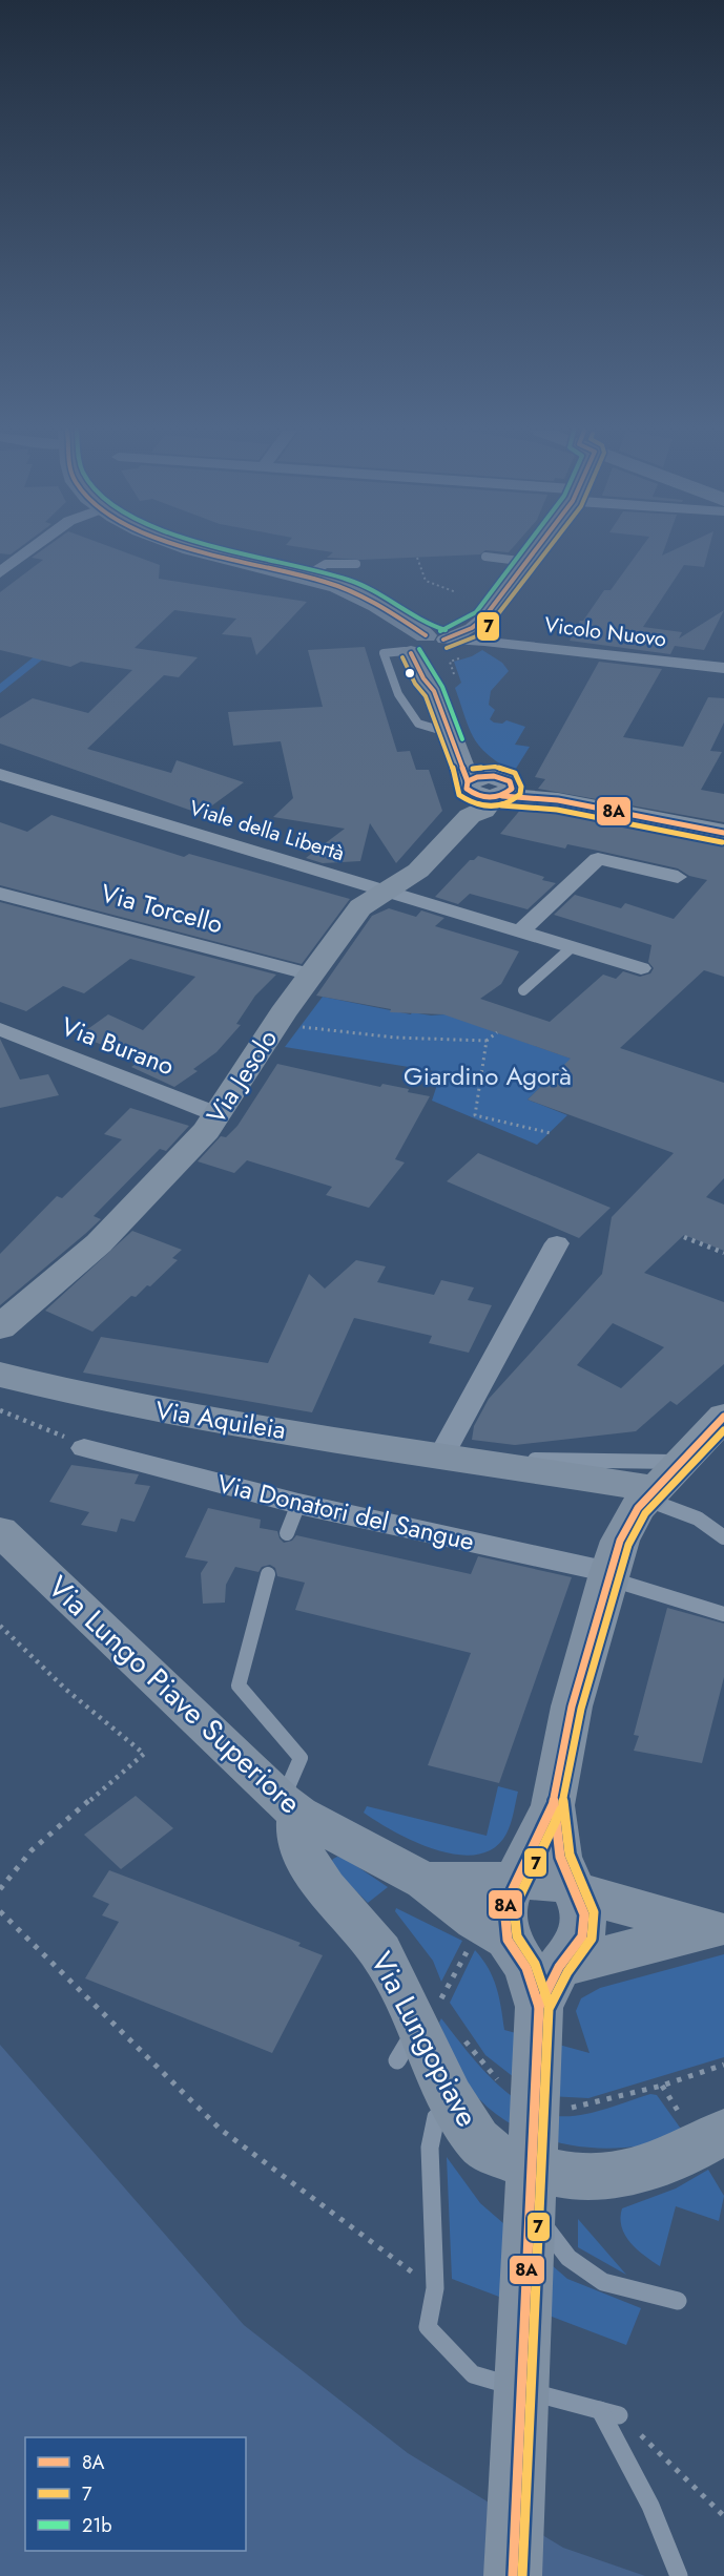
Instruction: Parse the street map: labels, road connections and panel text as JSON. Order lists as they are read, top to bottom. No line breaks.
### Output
{"streets":{"street":["Vicolo Nuovo","Viale della Libertà","Via Torcello","Via Burano","Via Jesolo","Via Aquileia","Via Donatori del Sangue","Via Lungo Piave Superiore","Via Lungopiave"]},"crossings":[["Viale della Libertà","Via Jesolo"],["Via Torcello","Via Jesolo"],["Via Burano","Via Jesolo"],["Via Lungo Piave Superiore","Via Lungopiave"]],"parks":["Giardino Agorà"],"lines":["transit line 8A","transit line 7","transit line 21b"],"legend":["8A","7","21b"]}
